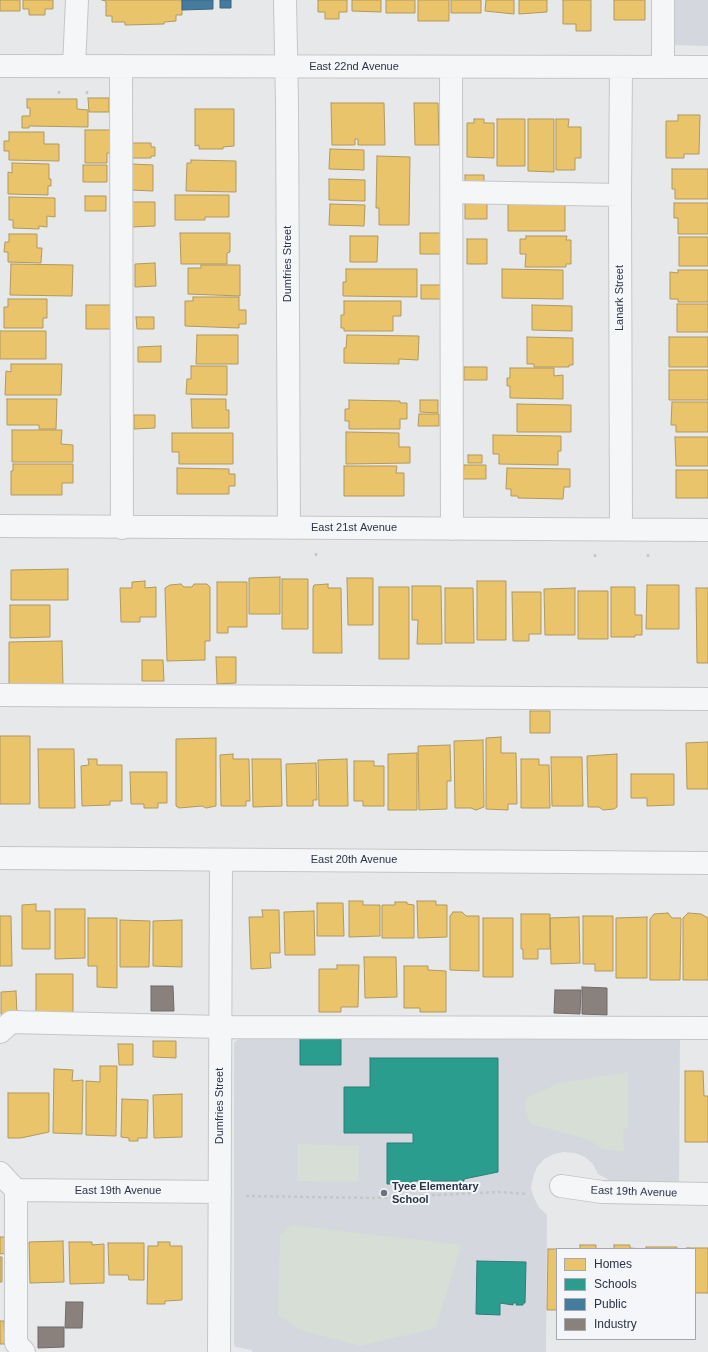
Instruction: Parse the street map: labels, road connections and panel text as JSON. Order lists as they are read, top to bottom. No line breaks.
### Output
{"streets":{"street":["East 22nd Avenue","Dumfries Street","Lanark Street","East 21st Avenue","East 20th Avenue","East 19th Avenue"]},"crossings":[["East 22nd Avenue","Dumfries Street"],["East 22nd Avenue","Lanark Street"],["Dumfries Street","East 21st Avenue"],["Dumfries Street","East 20th Avenue"],["Dumfries Street","East 19th Avenue"],["Lanark Street","East 21st Avenue"]],"places":["Tyee Elementary School"],"legend":["Homes","Schools","Public","Industry"]}
